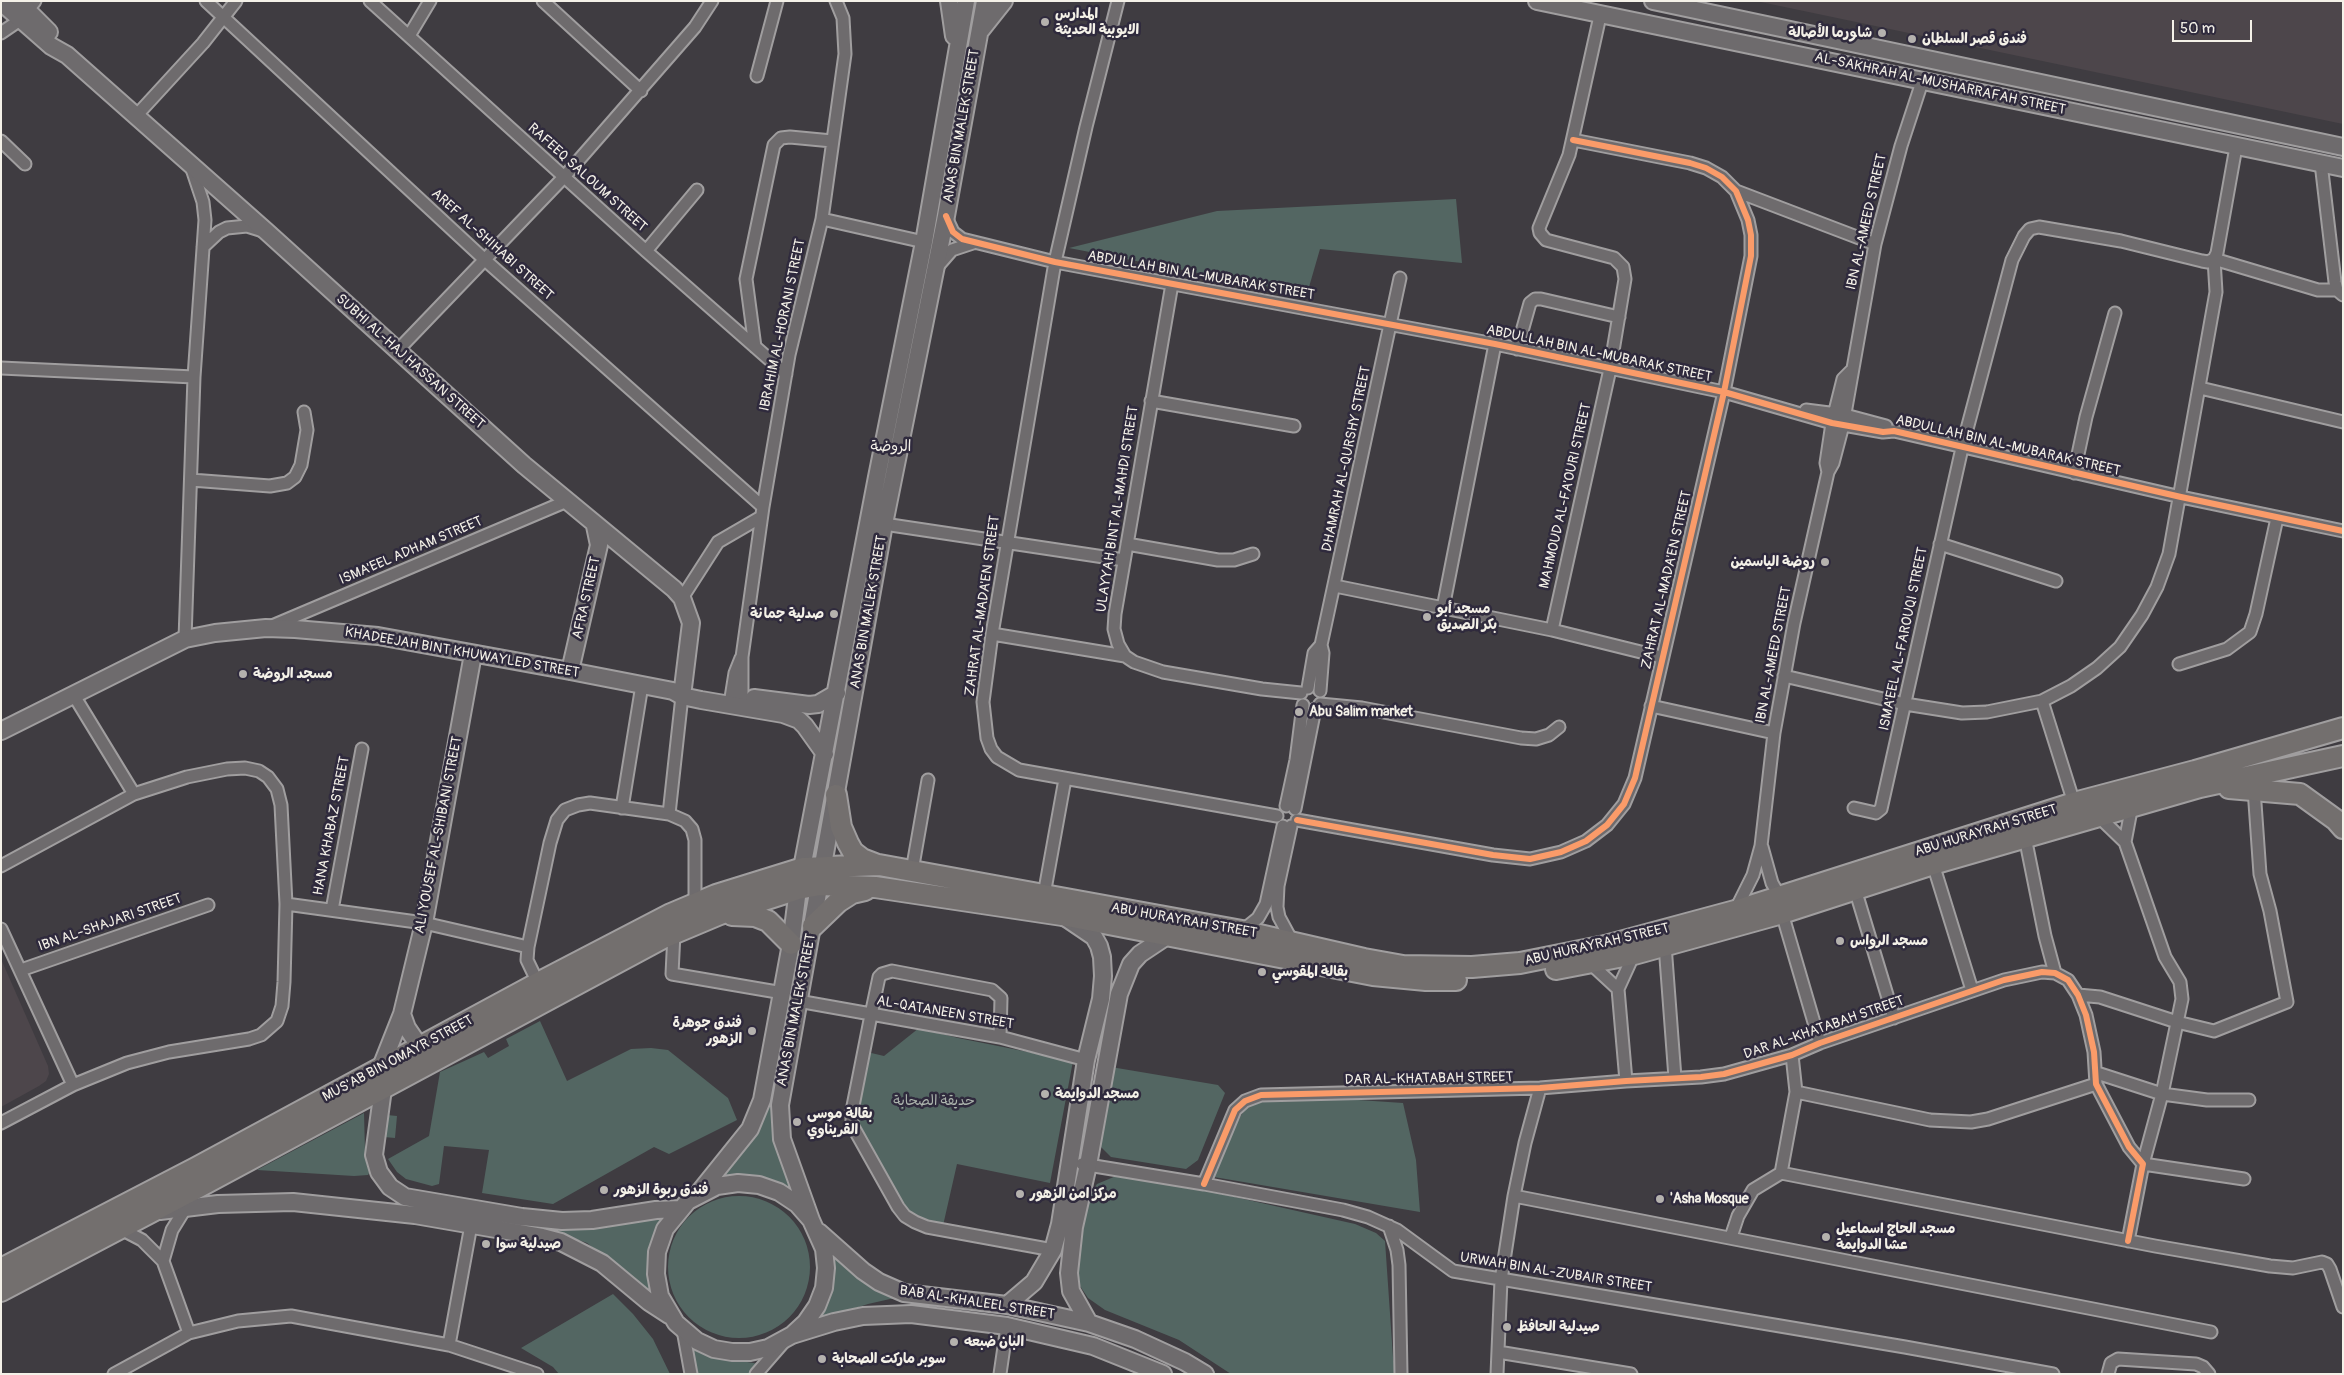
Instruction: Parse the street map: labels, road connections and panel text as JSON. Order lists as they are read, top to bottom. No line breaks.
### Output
{"streets":{"highway":["ABU HURAYRAH STREET","MUS'AB BIN OMAYR STREET"],"main road":["AL-SAKHRAH AL-MUSHARRAFAH STREET","ANAS BIN MALEK STREET","SUBHI AL-HAJ HASSAN STREET","AFRA STREET","KHADEEJAH BINT KHUWAYLED STREET","ALI YOUSEF AL-SHIBANI STREET","BAB AL-KHALEEL STREET"],"street":["RAFEEQ SALOUM STREET","IBN AL-AMEED STREET","AREF AL-SHIHABI STREET","ABDULLAH BIN AL-MUBARAK STREET","IBRAHIM AL-HORANI STREET","DHAMRAH AL-QURSHY STREET","MAHMOUD AL-FA'OURI STREET","ULAYYAH BINT AL-MAHDI STREET","ISMA'EEL ADHAM STREET","ZAHRAT AL-MADA'EN STREET","ISMA'EEL AL-FAROUQI STREET","HANA KHABAZ STREET","IBN AL-SHAJARI STREET","AL-QATANEEN STREET","DAR AL-KHATABAH STREET","URWAH BIN AL-ZUBAIR STREET"]},"crossings":[["AL-SAKHRAH AL-MUSHARRAFAH STREET","IBN AL-AMEED STREET"],["ANAS BIN MALEK STREET","ABDULLAH BIN AL-MUBARAK STREET"],["ANAS BIN MALEK STREET","KHADEEJAH BINT KHUWAYLED STREET"],["ANAS BIN MALEK STREET","ABU HURAYRAH STREET"],["ANAS BIN MALEK STREET","AL-QATANEEN STREET"],["ANAS BIN MALEK STREET","MUS'AB BIN OMAYR STREET"],["ANAS BIN MALEK STREET","BAB AL-KHALEEL STREET"],["RAFEEQ SALOUM STREET","IBRAHIM AL-HORANI STREET"],["IBN AL-AMEED STREET","ABDULLAH BIN AL-MUBARAK STREET"],["IBN AL-AMEED STREET","ABU HURAYRAH STREET"],["IBN AL-AMEED STREET","DAR AL-KHATABAH STREET"],["AREF AL-SHIHABI STREET","IBRAHIM AL-HORANI STREET"],["ABDULLAH BIN AL-MUBARAK STREET","DHAMRAH AL-QURSHY STREET"],["ABDULLAH BIN AL-MUBARAK STREET","MAHMOUD AL-FA'OURI STREET"],["ABDULLAH BIN AL-MUBARAK STREET","ULAYYAH BINT AL-MAHDI STREET"],["ABDULLAH BIN AL-MUBARAK STREET","ZAHRAT AL-MADA'EN STREET"],["ABDULLAH BIN AL-MUBARAK STREET","ISMA'EEL AL-FAROUQI STREET"],["IBRAHIM AL-HORANI STREET","KHADEEJAH BINT KHUWAYLED STREET"],["SUBHI AL-HAJ HASSAN STREET","ISMA'EEL ADHAM STREET"],["SUBHI AL-HAJ HASSAN STREET","AFRA STREET"],["SUBHI AL-HAJ HASSAN STREET","KHADEEJAH BINT KHUWAYLED STREET"],["DHAMRAH AL-QURSHY STREET","ZAHRAT AL-MADA'EN STREET"],["DHAMRAH AL-QURSHY STREET","ABU HURAYRAH STREET"],["ISMA'EEL ADHAM STREET","KHADEEJAH BINT KHUWAYLED STREET"],["AFRA STREET","KHADEEJAH BINT KHUWAYLED STREET"],["KHADEEJAH BINT KHUWAYLED STREET","ALI YOUSEF AL-SHIBANI STREET"],["ABU HURAYRAH STREET","MUS'AB BIN OMAYR STREET"],["ALI YOUSEF AL-SHIBANI STREET","MUS'AB BIN OMAYR STREET"],["DAR AL-KHATABAH STREET","URWAH BIN AL-ZUBAIR STREET"],["MUS'AB BIN OMAYR STREET","BAB AL-KHALEEL STREET"]],"districts":["الروضة"],"parks":["حديقة الصحابة"],"places":["المدارس الايوبية الحديثة","شاورما الأصالة","فندق قصر السلطان","روضة الياسمين","صدلية جمانة","مسجد أبو بكر الصديق","مسجد الروضة","Abu Salim market","مسجد الرواس","بقالة المقوسي","فندق جوهرة الزهور","مسجد الدوايمة","بقالة موسى القريناوي","فندق ربوة الزهور","مركز امن الزهور","'Asha Mosque","مسجد الحاج اسماعيل عشا الدوايمة","صيدلية سوا","صيدلية الحافظ","البان ضبعه","سوبر ماركت الصحابة"],"scale_bar":"50 m"}
